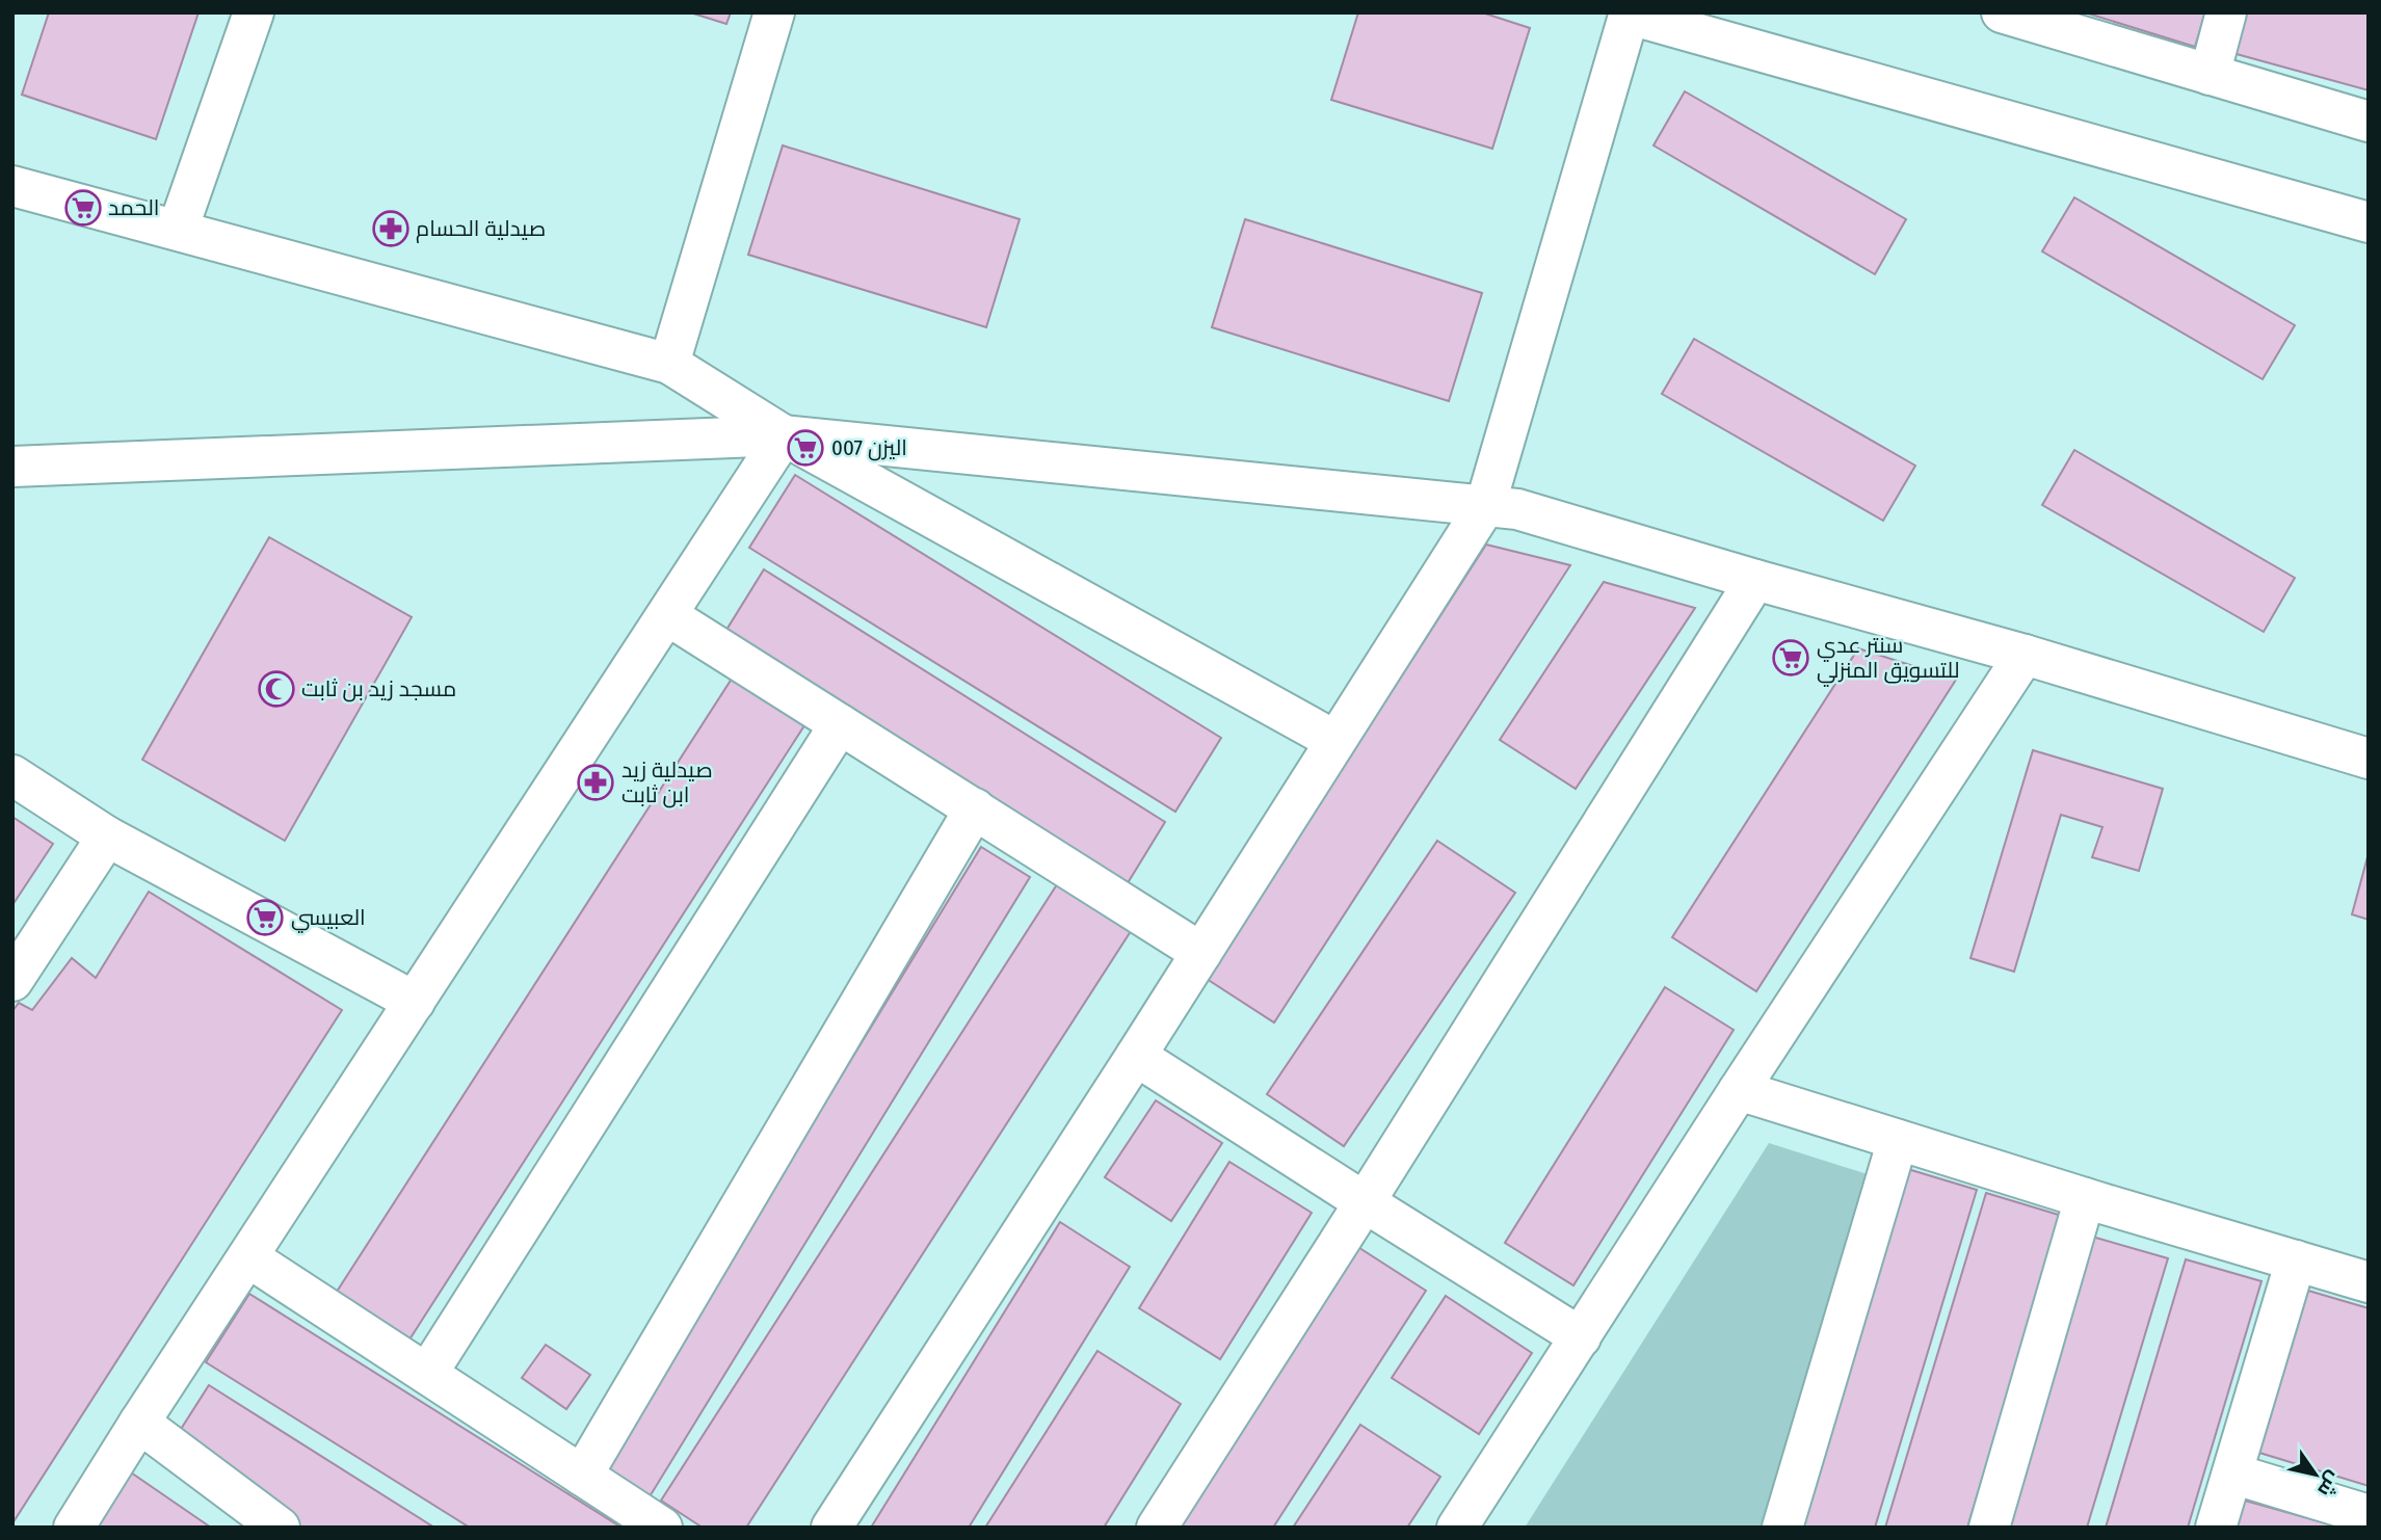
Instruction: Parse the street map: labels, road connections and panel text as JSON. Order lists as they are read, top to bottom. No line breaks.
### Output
{"places":{"supermarket":["الحمد","اليزن 007","سنتر عدي للتسويق المنزلي","العبيسي"],"pharmacy":["صيدلية الحسام","صيدلية زيد ابن ثابت"],"mosque":["مسجد زيد بن ثابت"]},"north":"bottom right"}
